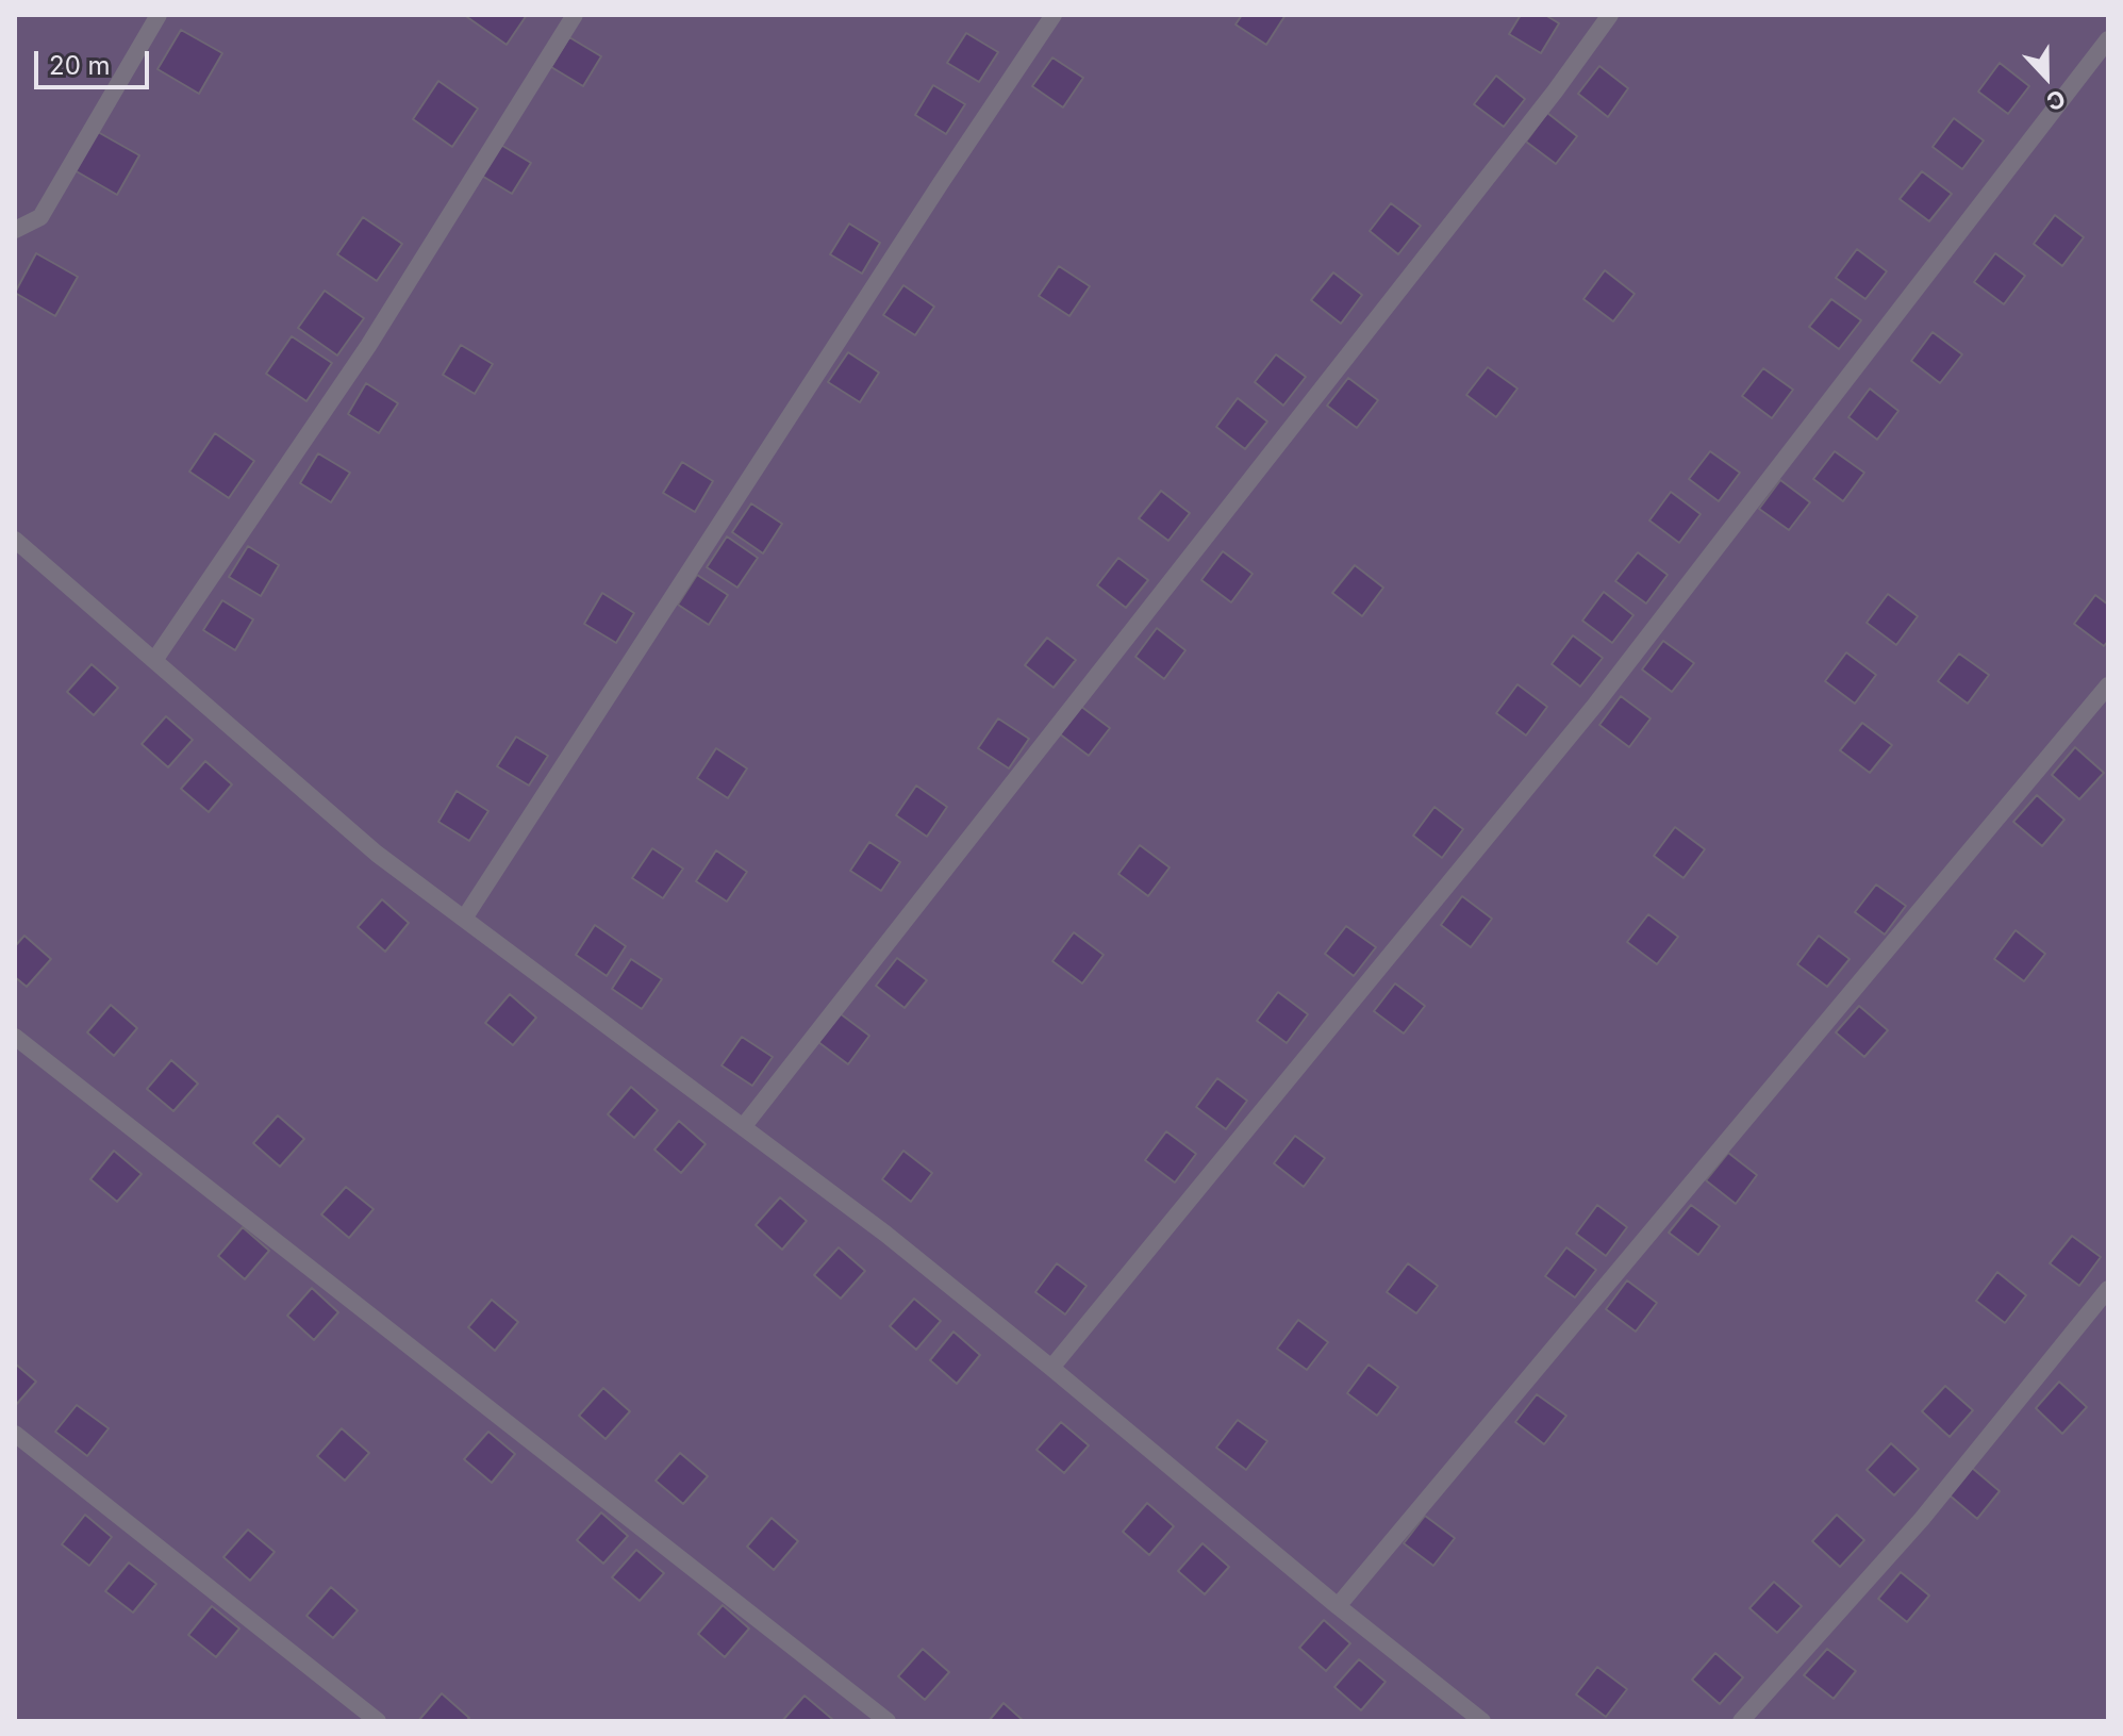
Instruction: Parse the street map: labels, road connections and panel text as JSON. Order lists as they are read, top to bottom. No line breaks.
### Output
{"scale_bar":"20 m","north":"bottom"}
